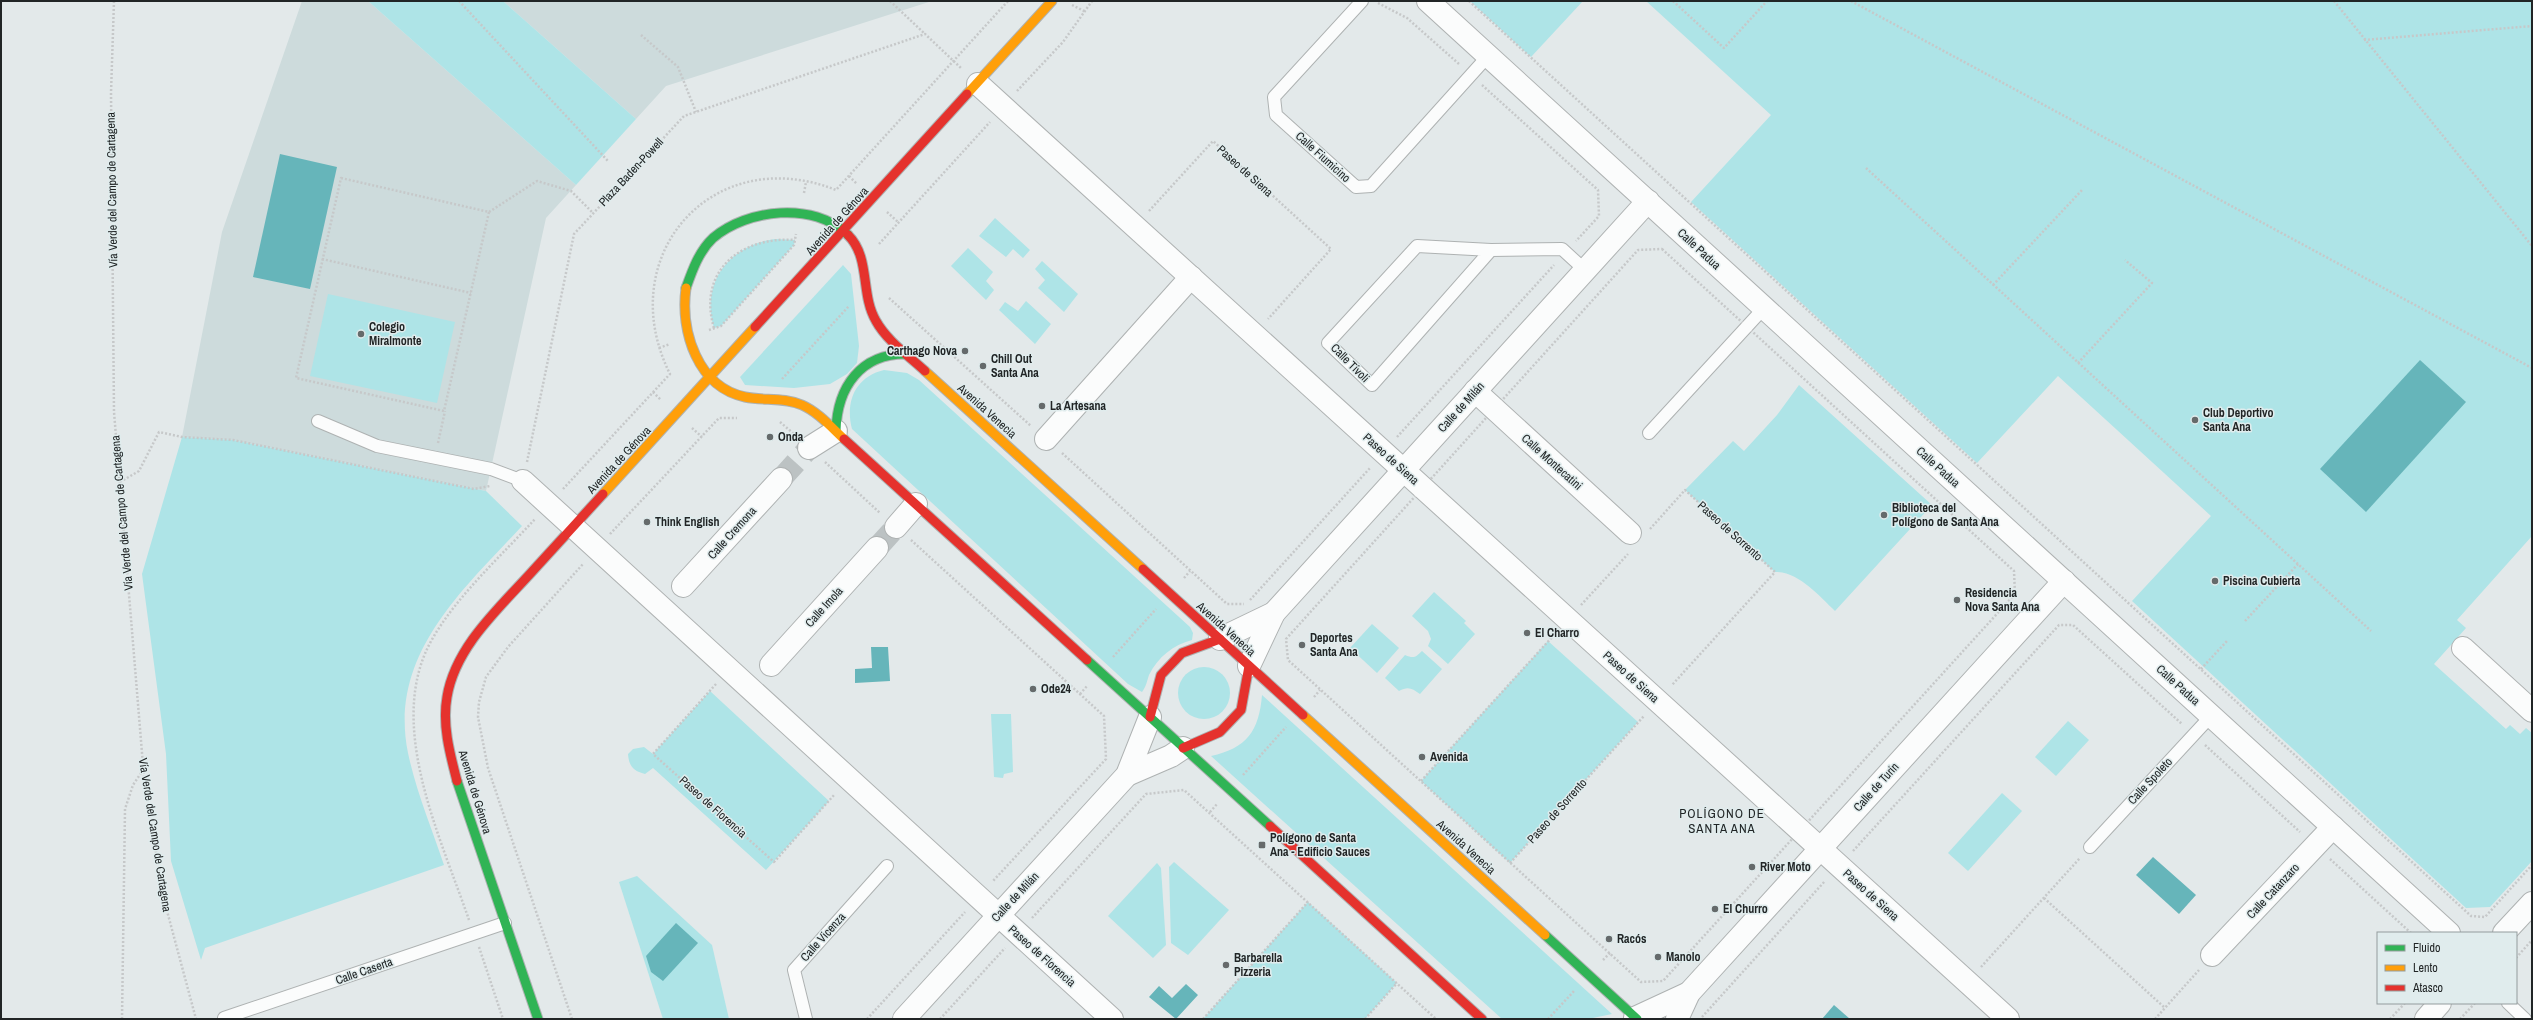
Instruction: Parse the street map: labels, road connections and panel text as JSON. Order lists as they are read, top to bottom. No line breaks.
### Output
{"streets":{"street":["Paseo de Siena","Avenida de Génova","Calle Padua","Calle de Milán","Avenida Venecia","Calle Montecatini","Calle Cremona","Calle Imola","Calle de Turín","Paseo de Florencia","Calle Catanzaro"],"lane":["Calle Fiumicino","Calle Tívoli","Calle Spoleto","Calle Vicenza","Calle Caserta"],"path":["Plaza Baden-Powell","Vía Verde del Campo de Cartagena","Paseo de Sorrento"]},"crossings":[["Calle Fiumicino","Calle Padua"],["Paseo de Siena","Avenida de Génova"],["Paseo de Siena","Calle de Milán"],["Paseo de Siena","Paseo de Sorrento"],["Paseo de Siena","Calle de Turín"],["Avenida de Génova","Avenida Venecia"],["Avenida de Génova","Paseo de Florencia"],["Avenida de Génova","Calle Caserta"],["Calle Padua","Calle de Milán"],["Calle Padua","Calle Spoleto"],["Calle Padua","Calle de Turín"],["Calle Padua","Calle Catanzaro"],["Calle de Milán","Avenida Venecia"],["Calle de Milán","Calle Montecatini"],["Calle de Milán","Paseo de Florencia"],["Avenida Venecia","Calle de Turín"],["Calle Montecatini","Paseo de Sorrento"]],"districts":["POLÍGONO DE SANTA ANA"],"places":{"other":["Colegio Miralmonte","Carthago Nova","Chill Out Santa Ana","La Artesana","Club Deportivo Santa Ana","Onda","Biblioteca del Polígono de Santa Ana","Think English","Piscina Cubierta","Residencia Nova Santa Ana","El Charro","Deportes Santa Ana","Ode24","Avenida","River Moto","El Churro","Racós","Manolo","Barbarella Pizzeria"],"transit":["Polígono de Santa Ana - Edificio Sauces"]},"legend":["Fluido","Lento","Atasco"]}
